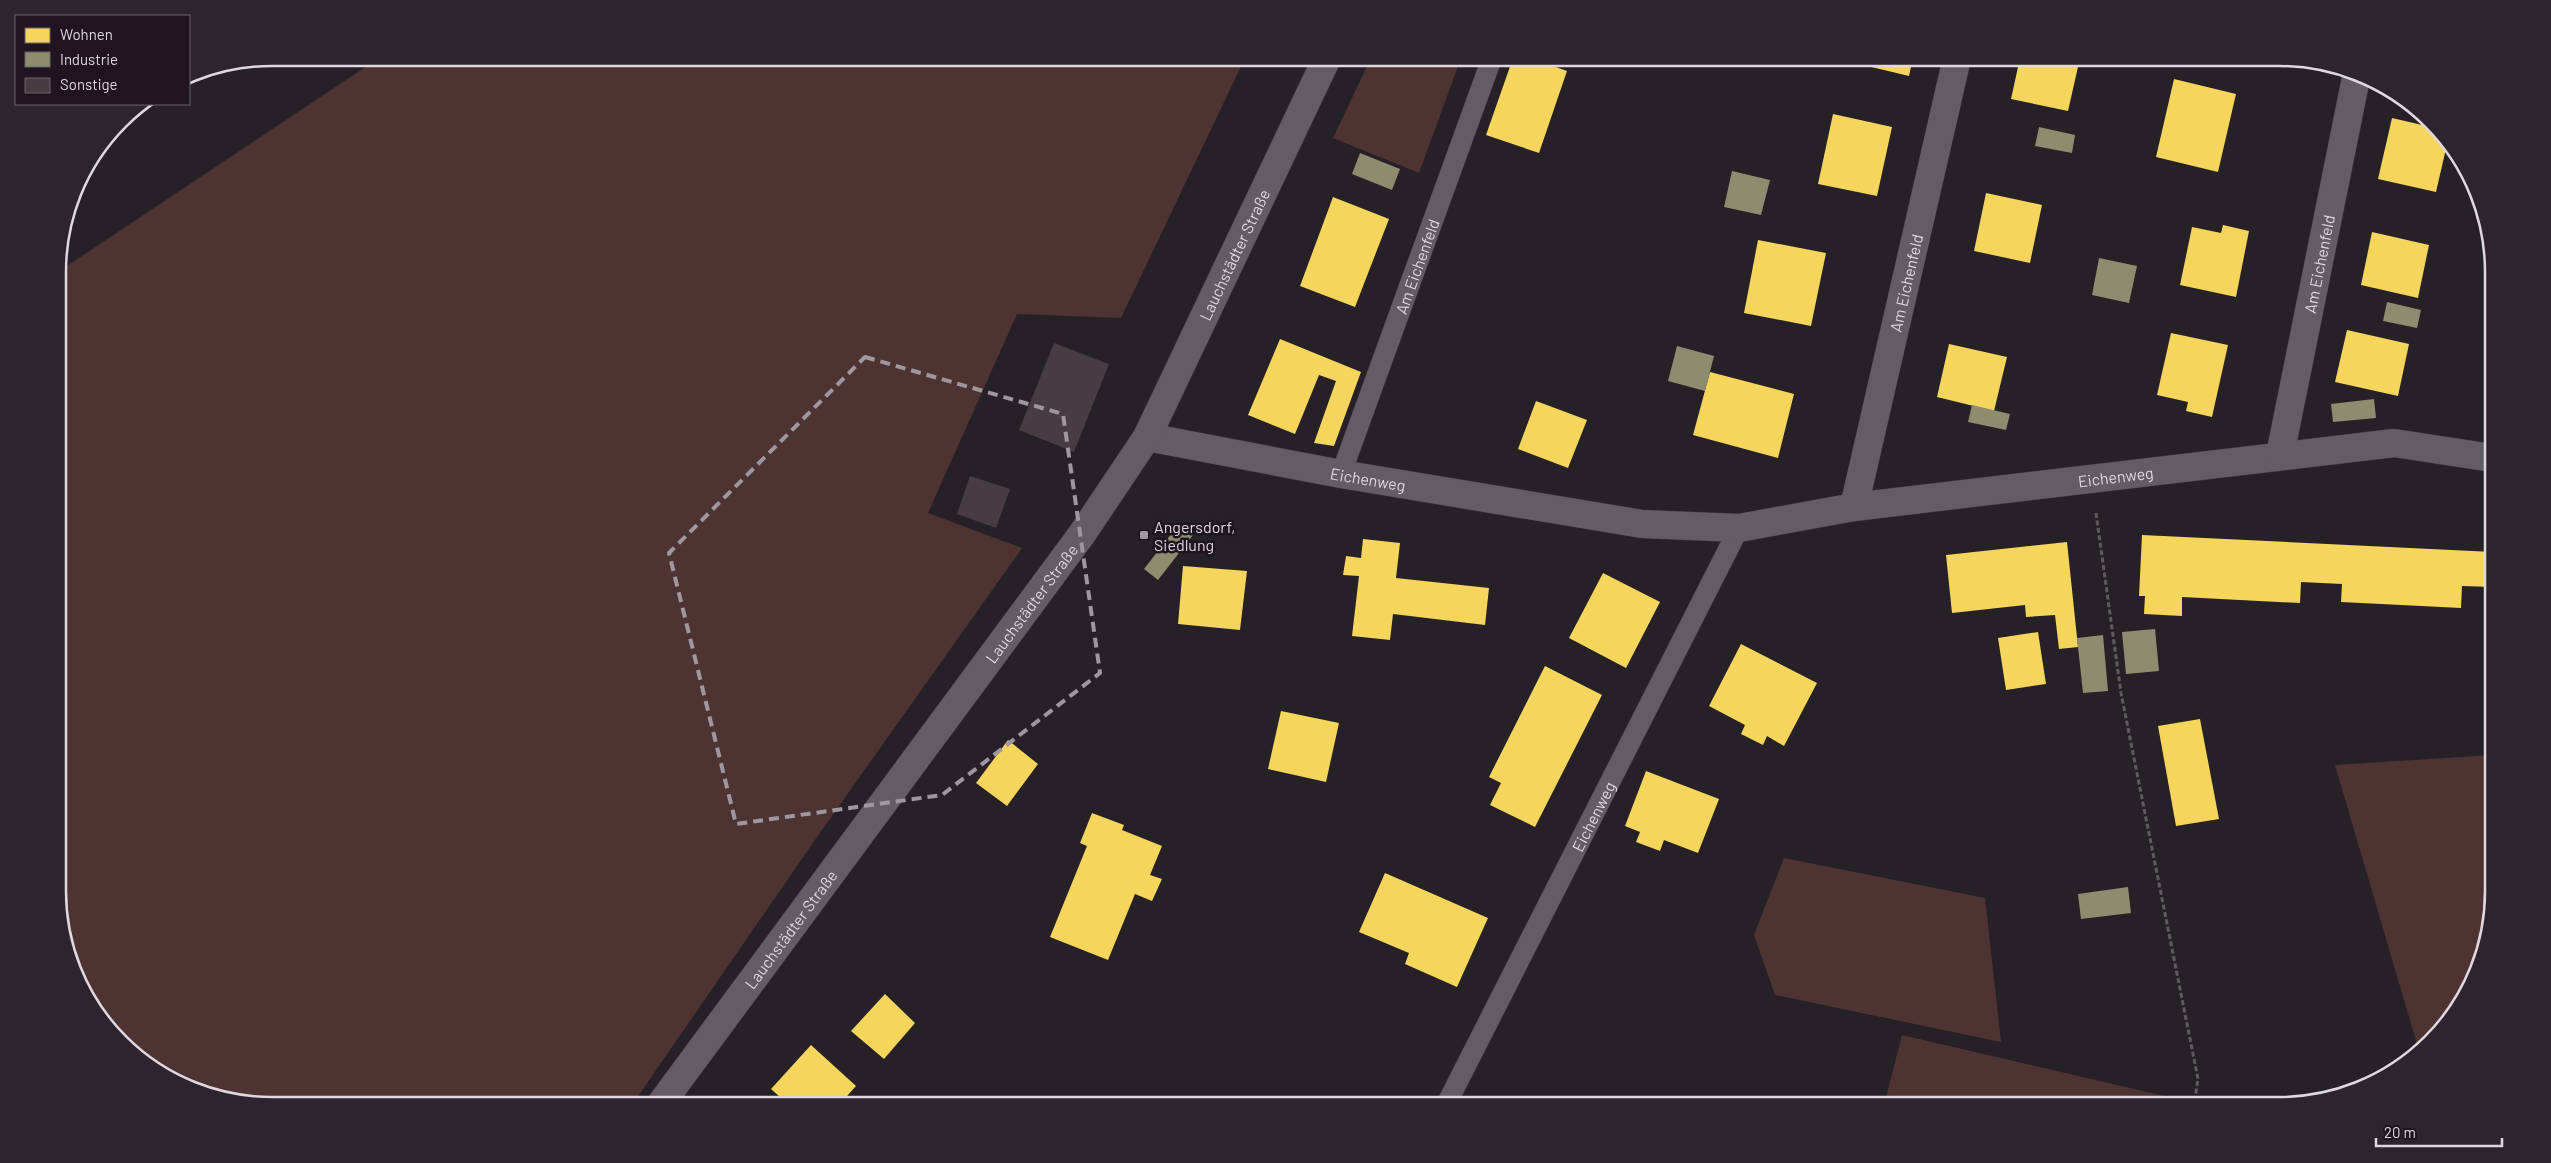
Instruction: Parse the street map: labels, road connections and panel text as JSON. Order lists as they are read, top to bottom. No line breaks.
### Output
{"streets":{"street":["Lauchstädter Straße","Am Eichenfeld","Eichenweg"]},"crossings":[["Lauchstädter Straße","Eichenweg"],["Am Eichenfeld","Eichenweg"]],"places":{"transit":["Angersdorf, Siedlung"]},"legend":["Wohnen","Industrie","Sonstige"],"scale_bar":"20 m"}
